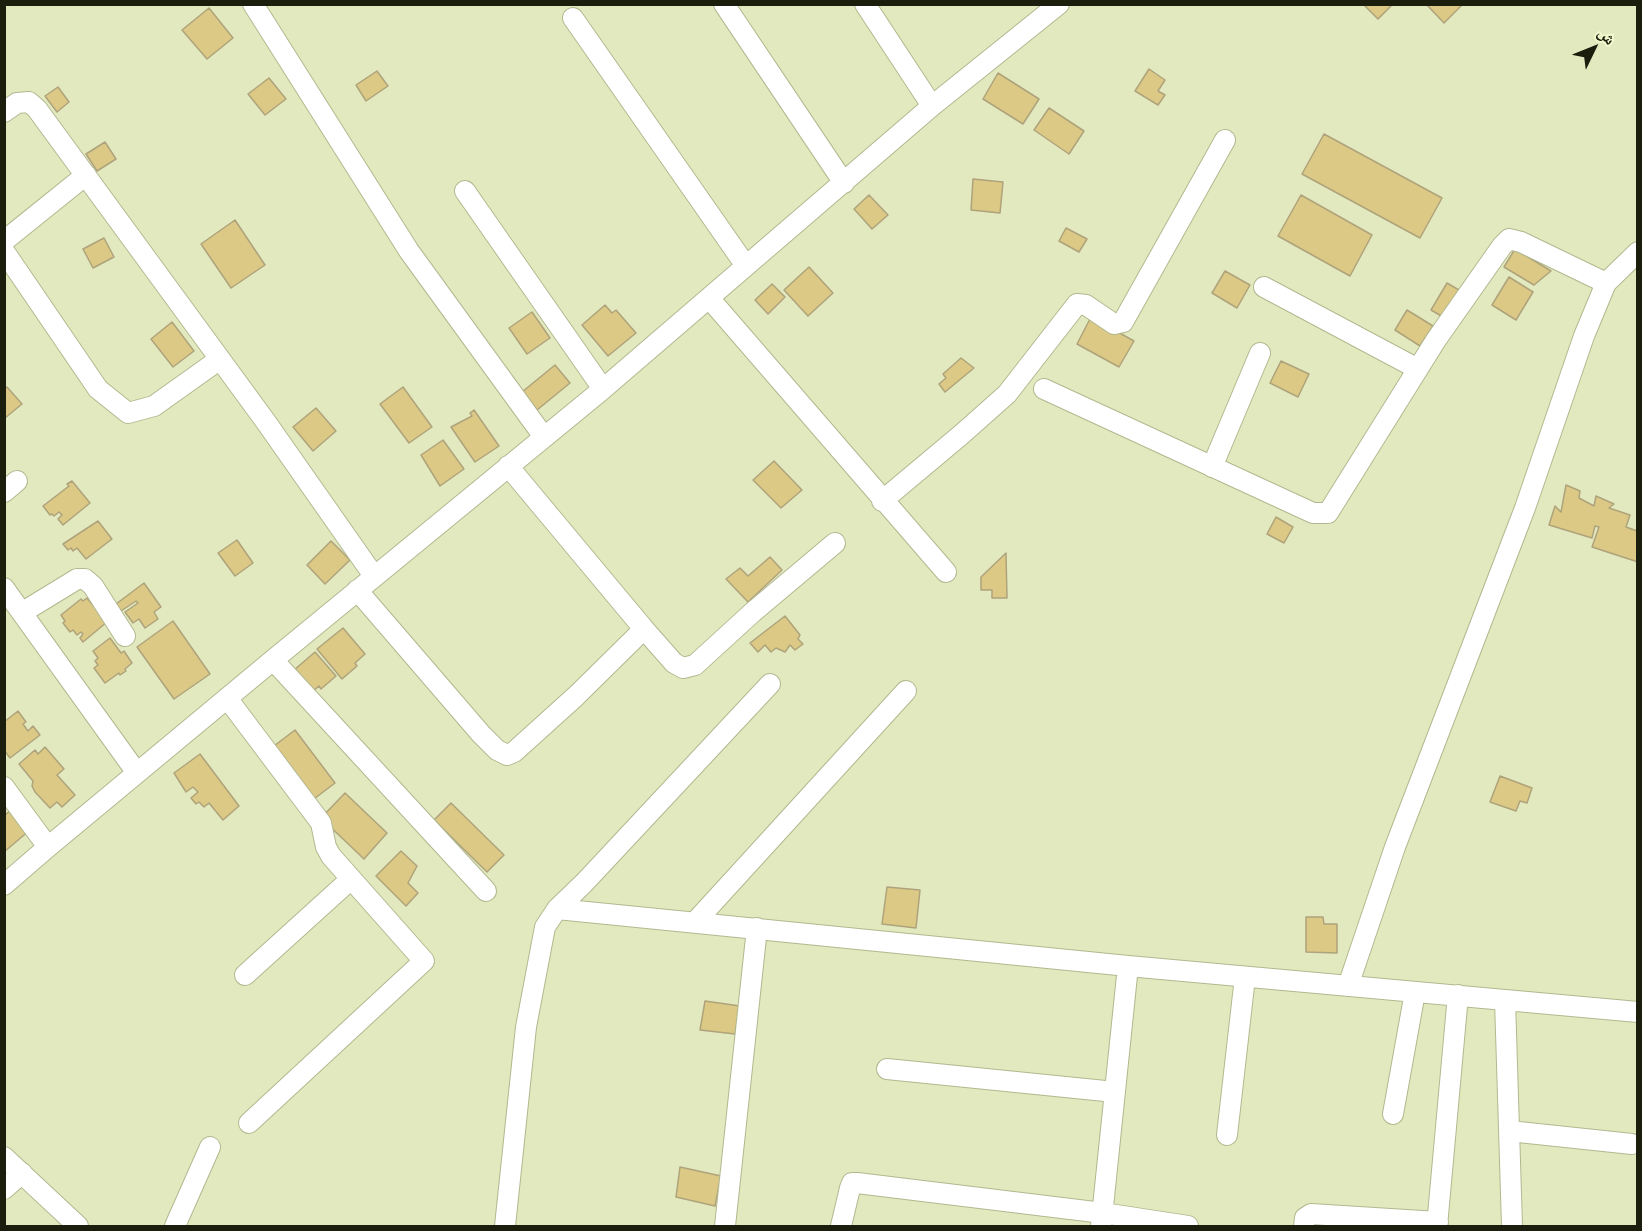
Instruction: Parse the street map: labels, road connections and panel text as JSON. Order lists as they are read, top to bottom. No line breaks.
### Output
{"north":"top right"}
